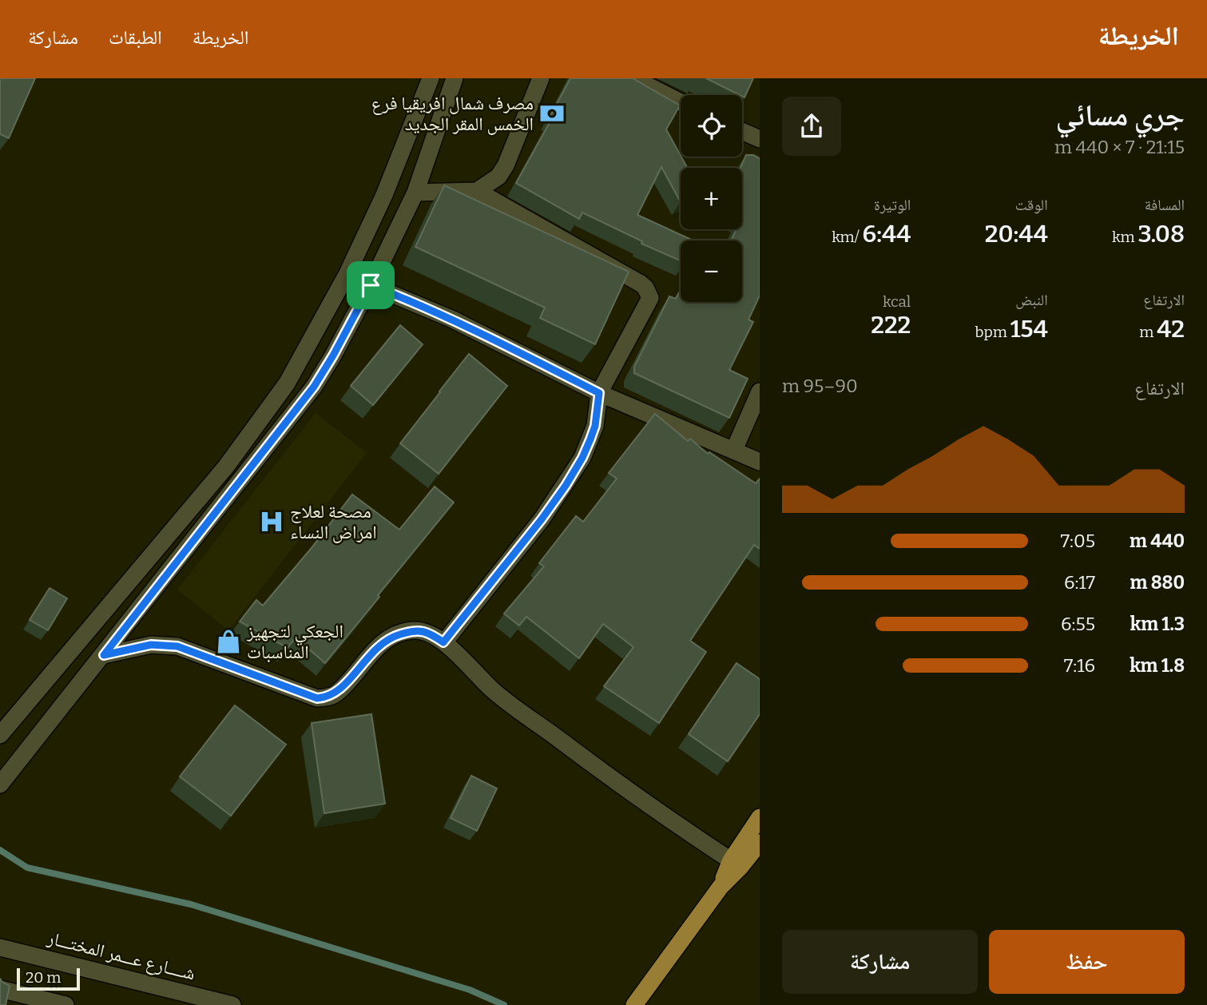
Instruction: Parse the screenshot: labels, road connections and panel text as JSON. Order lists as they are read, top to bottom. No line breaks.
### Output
{"streets":{"street":["شــــارع عـــمر المختـــار"]},"places":{"bank":["مصرف شمال افريقيا فرع الخمس المقر الجديد"],"hospital":["مصحة لعلاج امراض النساء"],"shop":["الجعكي لتجهيز المناسبات"]},"scale_bar":"20 m","page":{"header":"الخريطة","nav":["الخريطة","الطبقات","مشاركة"],"heading":["جري مسائي","21:15 · 7 × 440 m"],"map_buttons":["+","−"],"stats":[["المسافة","3.08 km"],["الوقت","20:44"],["الوتيرة","6:44 /km"],["الارتفاع","42 m"],["النبض","154 bpm"],["kcal","222"]],"chart":["الارتفاع","90–95 m"],"list":[{"name":"440 m","note":"7:05"},{"name":"880 m","note":"6:17"},{"name":"1.3 km","note":"6:55"},{"name":"1.8 km","note":"7:16"}],"buttons":["حفظ","مشاركة"],"scale":"20 m"}}
